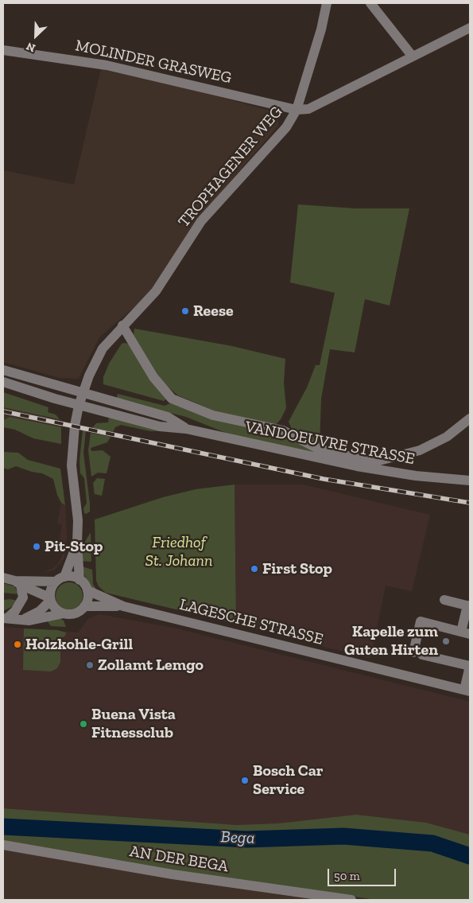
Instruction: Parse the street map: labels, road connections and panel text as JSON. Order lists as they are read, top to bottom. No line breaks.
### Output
{"streets":{"street":["MOLINDER GRASWEG","TROPHAGENER WEG","VANDOEUVRE STRASSE","LAGESCHE STRASSE","AN DER BEGA"]},"crossings":[["MOLINDER GRASWEG","TROPHAGENER WEG"],["TROPHAGENER WEG","VANDOEUVRE STRASSE"],["TROPHAGENER WEG","LAGESCHE STRASSE"]],"water":["Bega"],"parks":["Friedhof St. Johann"],"places":["Reese","Pit-Stop","First Stop","Kapelle zum Guten Hirten","Holzkohle-Grill","Zollamt Lemgo","Buena Vista Fitnessclub","Bosch Car Service"],"scale_bar":"50 m","north":"bottom left"}
